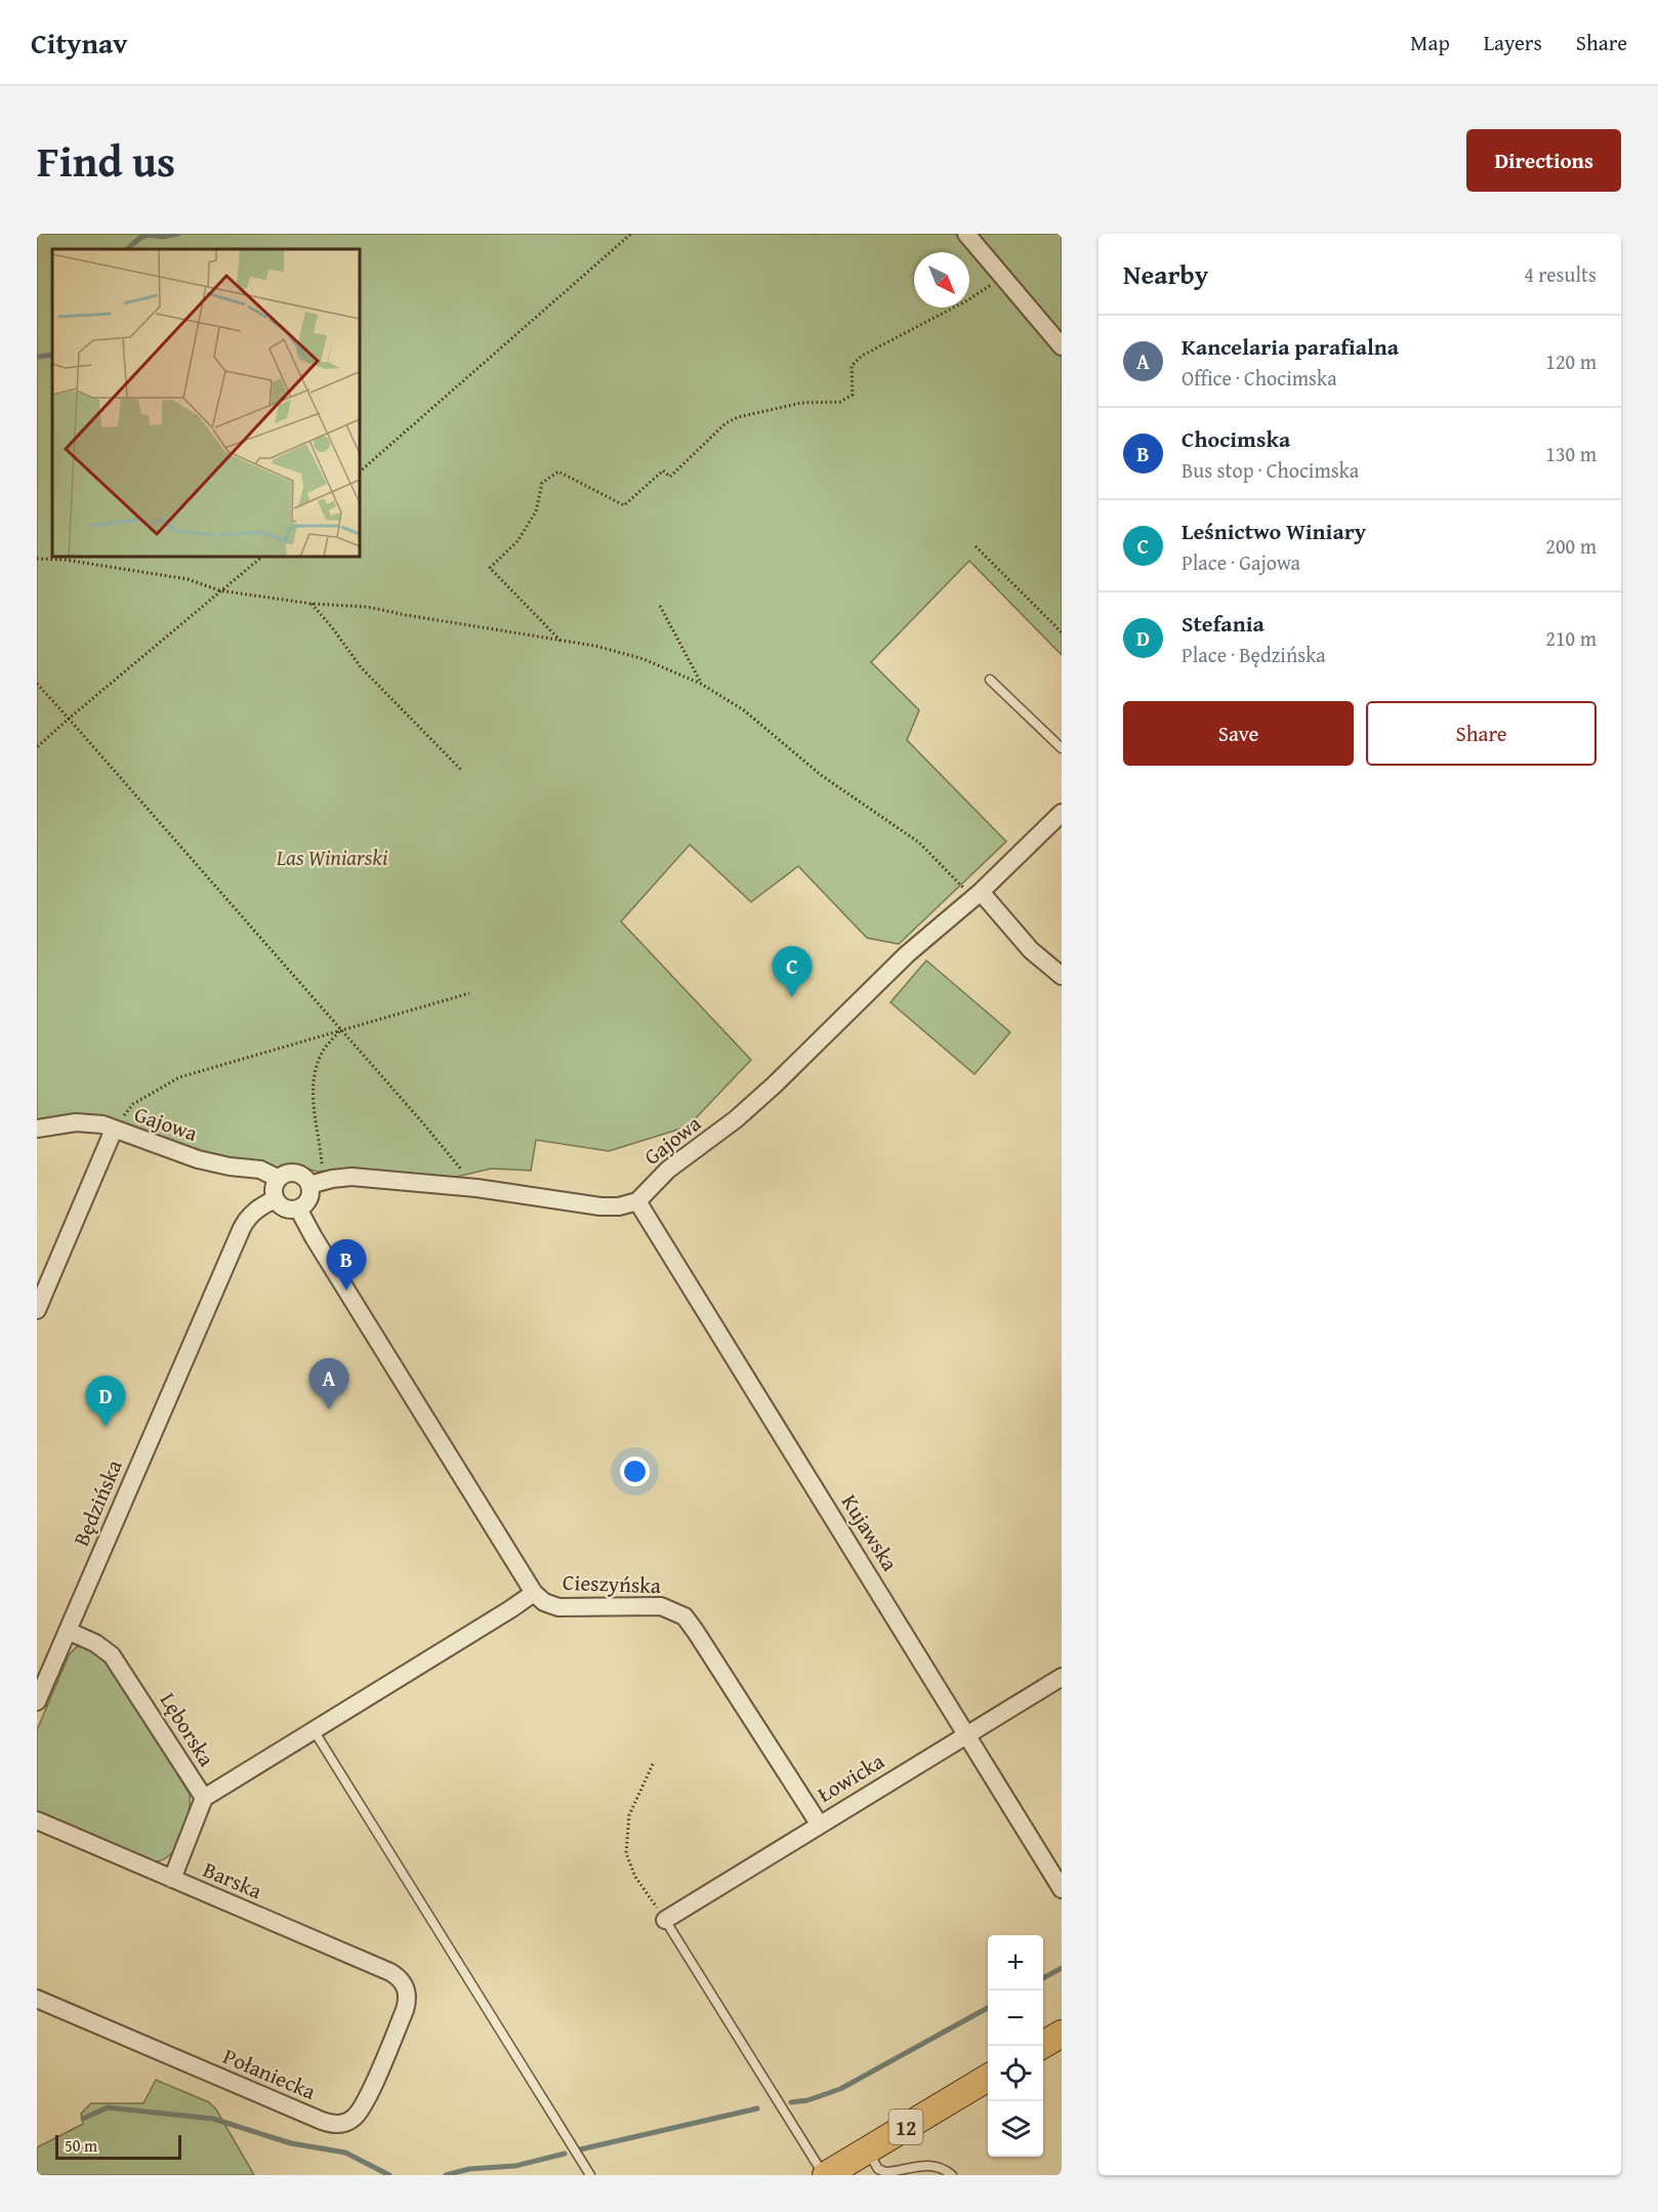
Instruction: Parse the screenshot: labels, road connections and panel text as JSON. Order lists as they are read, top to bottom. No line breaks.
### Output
{"streets":{"main road":["12"],"street":["Gajowa","Będzińska","Kujawska","Cieszyńska","Lęborska","Łowicka","Barska","Połaniecka"]},"crossings":[["Gajowa","Będzińska"],["Gajowa","Kujawska"],["Będzińska","Lęborska"],["Kujawska","Łowicka"],["Cieszyńska","Lęborska"],["Cieszyńska","Łowicka"],["Lęborska","Barska"],["Barska","Połaniecka"]],"parks":["Las Winiarski"],"scale_bar":"50 m","north":"bottom right","page":{"header":"Citynav","nav":["Map","Layers","Share"],"title":"Find us","buttons":["Directions",["Save","Share"]],"heading":["Nearby","4 results"],"list":[{"mark":"A","name":"Kancelaria parafialna","note":"Office · Chocimska","value":"120 m"},{"mark":"B","name":"Chocimska","note":"Bus stop · Chocimska","value":"130 m"},{"mark":"C","name":"Leśnictwo Winiary","note":"Place · Gajowa","value":"200 m"},{"mark":"D","name":"Stefania","note":"Place · Będzińska","value":"210 m"}],"pins":["C","B","A","D"],"map_buttons":["+","−"],"scale":"50 m"}}
